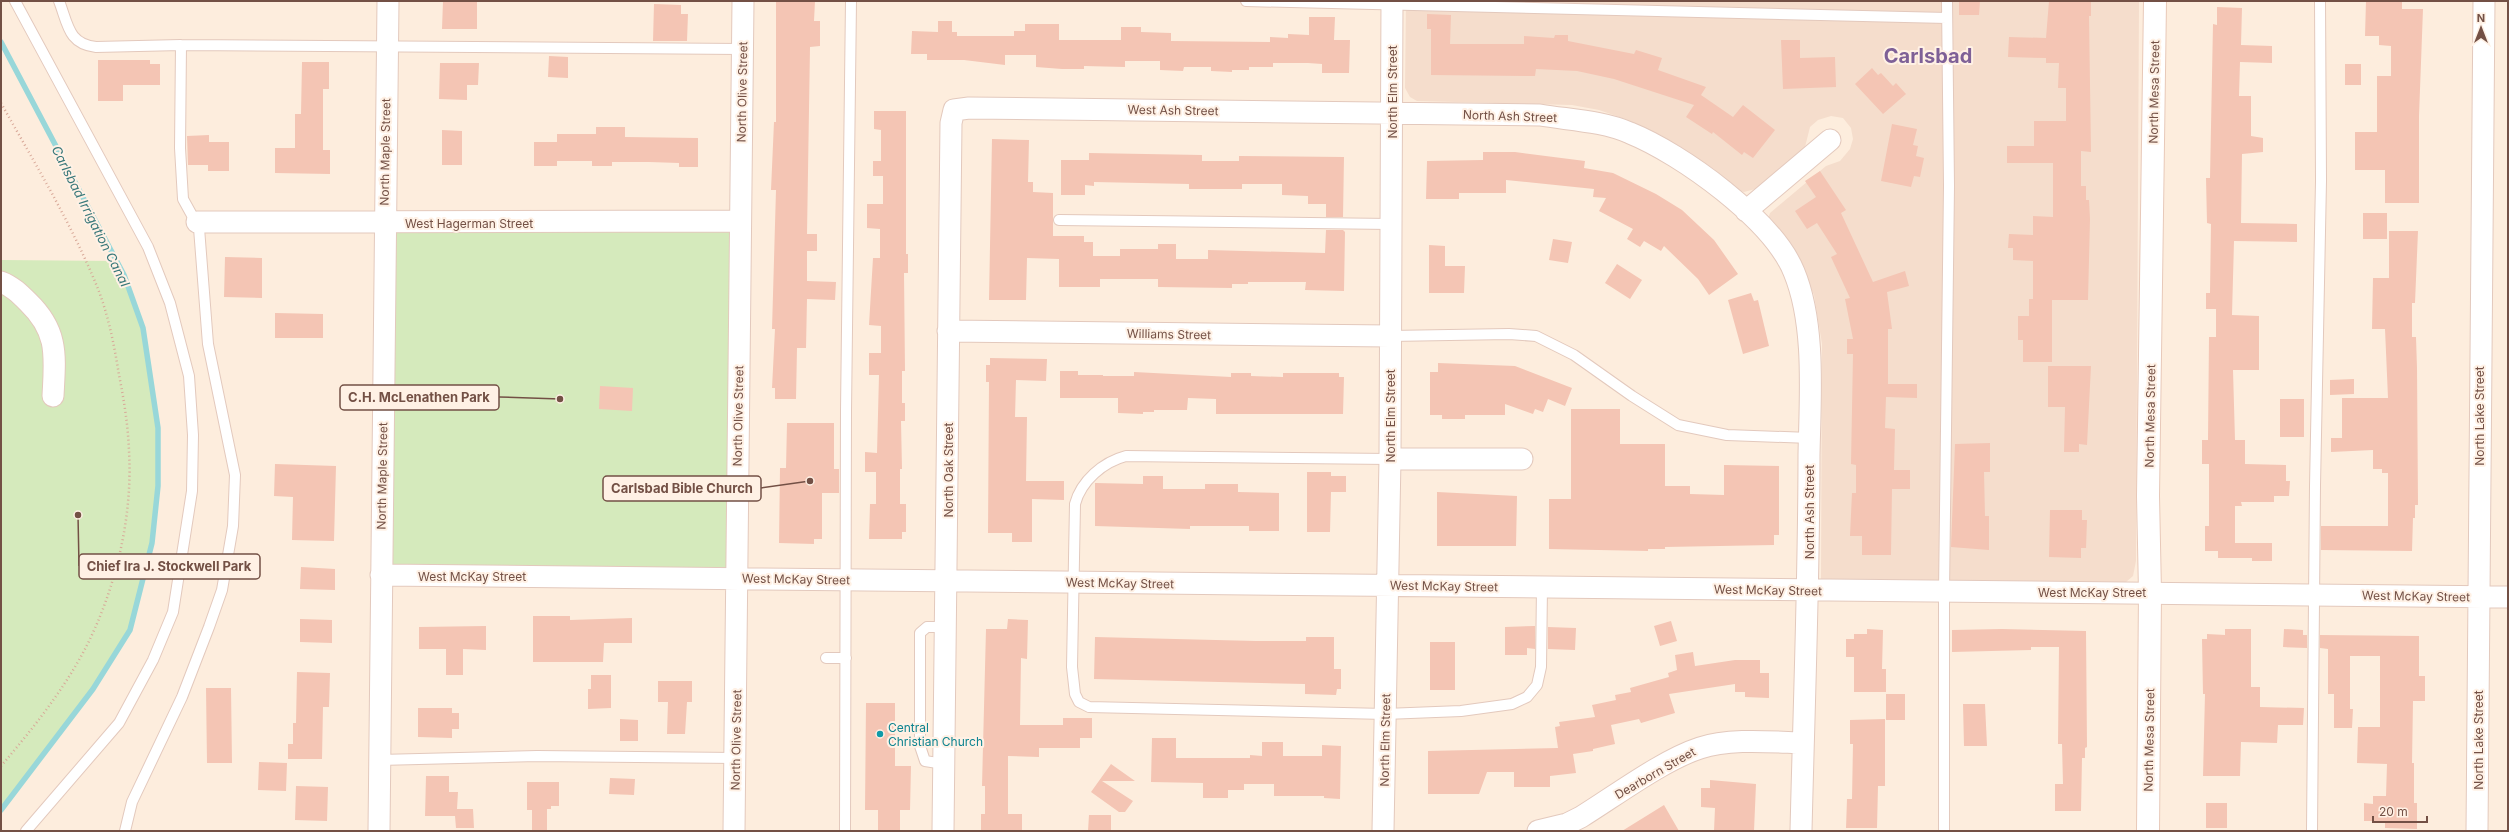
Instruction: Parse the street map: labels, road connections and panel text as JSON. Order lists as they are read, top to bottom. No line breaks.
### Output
{"streets":{"street":["North Olive Street","North Elm Street","North Mesa Street","West Ash Street","North Ash Street","North Maple Street","West Hagerman Street","Williams Street","North Lake Street","North Oak Street","West McKay Street","Dearborn Street"]},"crossings":[["North Olive Street","West Hagerman Street"],["North Olive Street","West McKay Street"],["North Elm Street","West Ash Street"],["North Elm Street","North Ash Street"],["North Elm Street","Williams Street"],["North Elm Street","West McKay Street"],["North Mesa Street","West McKay Street"],["West Ash Street","North Ash Street"],["West Ash Street","North Oak Street"],["North Ash Street","West McKay Street"],["North Ash Street","Dearborn Street"],["North Maple Street","West Hagerman Street"],["North Maple Street","West McKay Street"],["Williams Street","North Oak Street"],["North Lake Street","West McKay Street"],["North Oak Street","West McKay Street"]],"districts":["Carlsbad"],"water":["Carlsbad Irrigation Canal"],"places":["C.H. McLenathen Park","Carlsbad Bible Church","Chief Ira J. Stockwell Park","Central Christian Church"],"scale_bar":"20 m","north":"top"}
